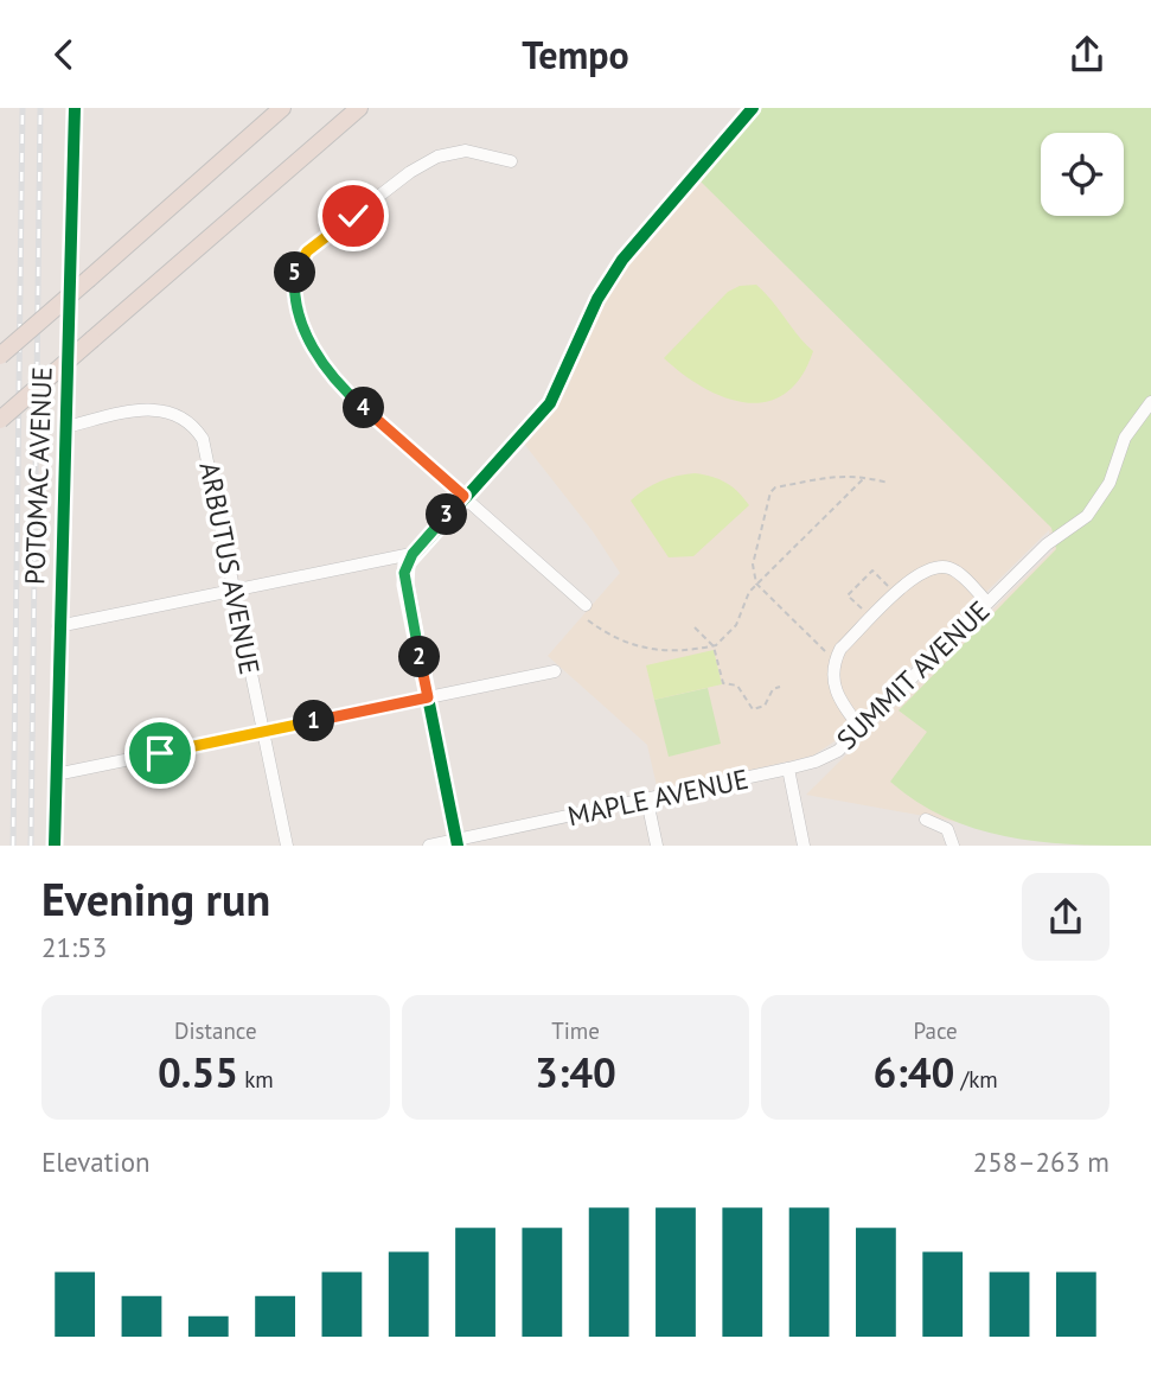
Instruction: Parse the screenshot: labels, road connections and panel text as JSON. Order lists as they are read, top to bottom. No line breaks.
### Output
{"streets":{"street":["POTOMAC AVENUE","ARBUTUS AVENUE","SUMMIT AVENUE","MAPLE AVENUE"]},"crossings":[["POTOMAC AVENUE","ARBUTUS AVENUE"],["SUMMIT AVENUE","MAPLE AVENUE"]],"page":{"header":"Tempo","pins":["5","4","3","2","1"],"heading":["Evening run","21:53"],"stats":[["Distance","0.55 km"],["Time","3:40"],["Pace","6:40 /km"]],"chart":["Elevation","258–263 m"]}}
